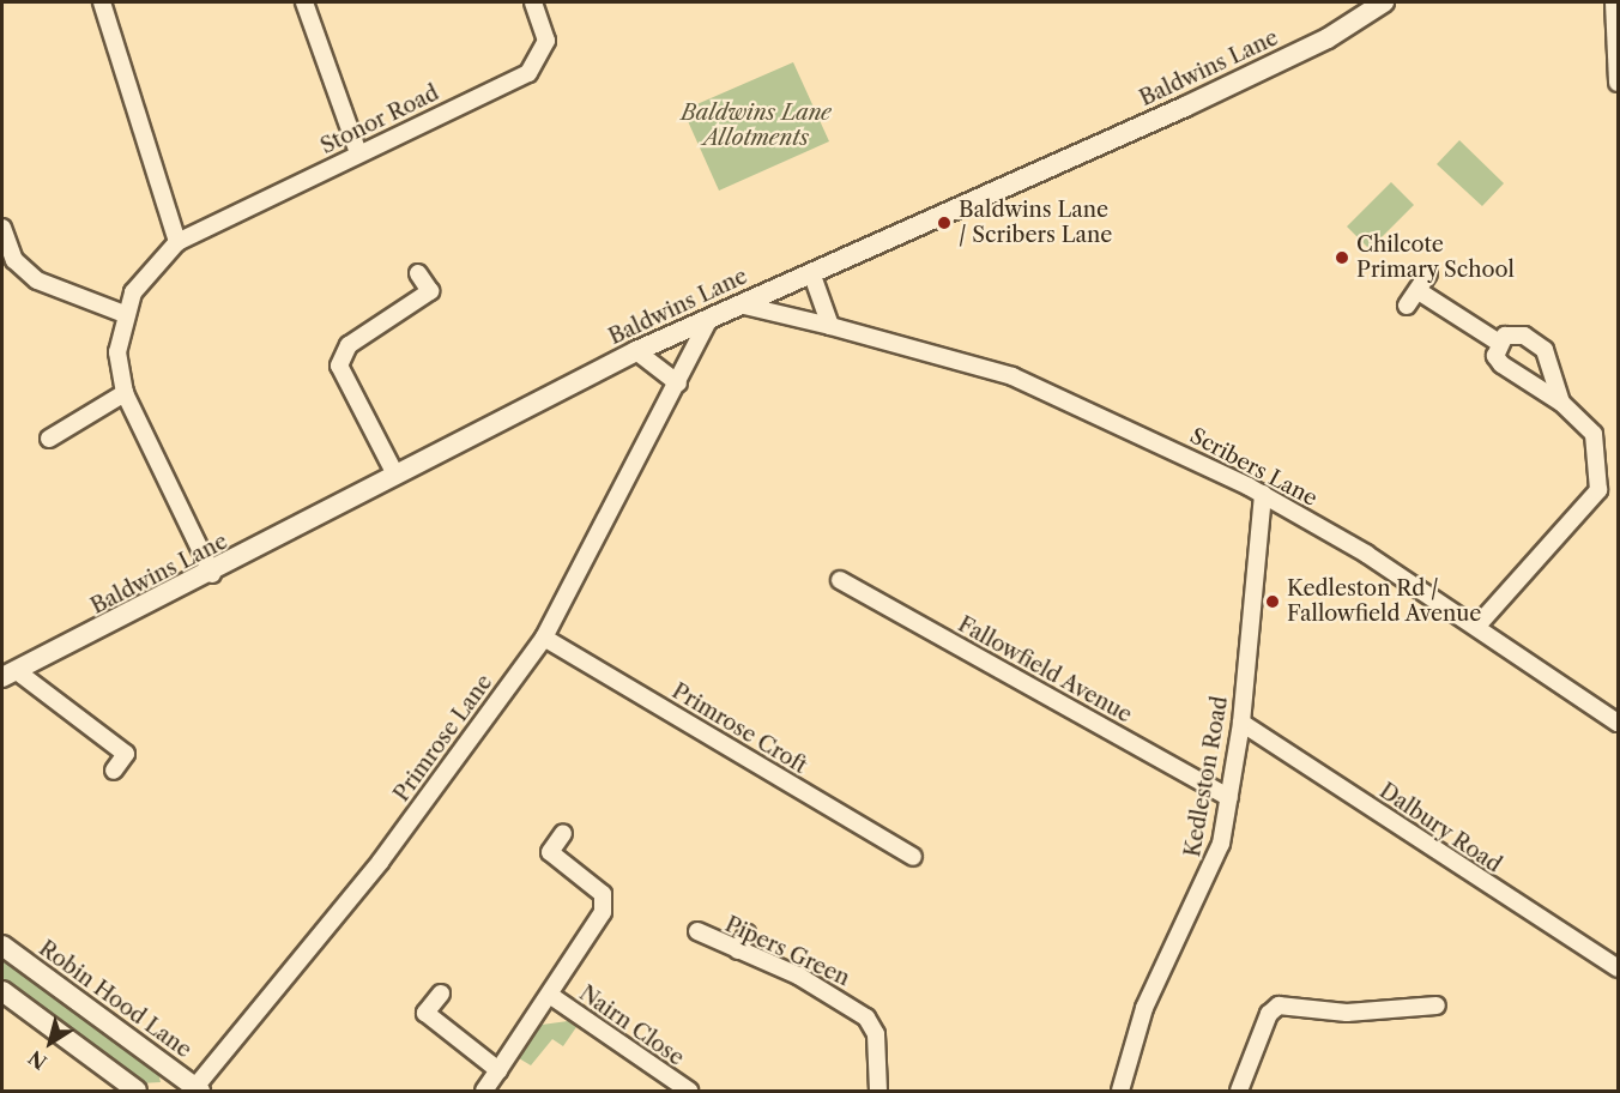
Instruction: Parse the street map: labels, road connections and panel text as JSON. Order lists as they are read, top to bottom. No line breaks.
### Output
{"streets":{"street":["Baldwins Lane","Stonor Road","Scribers Lane","Fallowfield Avenue","Primrose Croft","Primrose Lane","Kedleston Road","Dalbury Road","Pipers Green","Robin Hood Lane","Nairn Close"]},"crossings":[["Baldwins Lane","Stonor Road"],["Baldwins Lane","Scribers Lane"],["Baldwins Lane","Primrose Lane"],["Scribers Lane","Kedleston Road"],["Fallowfield Avenue","Kedleston Road"],["Primrose Croft","Primrose Lane"],["Primrose Lane","Robin Hood Lane"],["Kedleston Road","Dalbury Road"]],"parks":["Baldwins Lane Allotments"],"places":["Baldwins Lane / Scribers Lane","Chilcote Primary School","Kedleston Rd / Fallowfield Avenue"],"north":"bottom left"}
